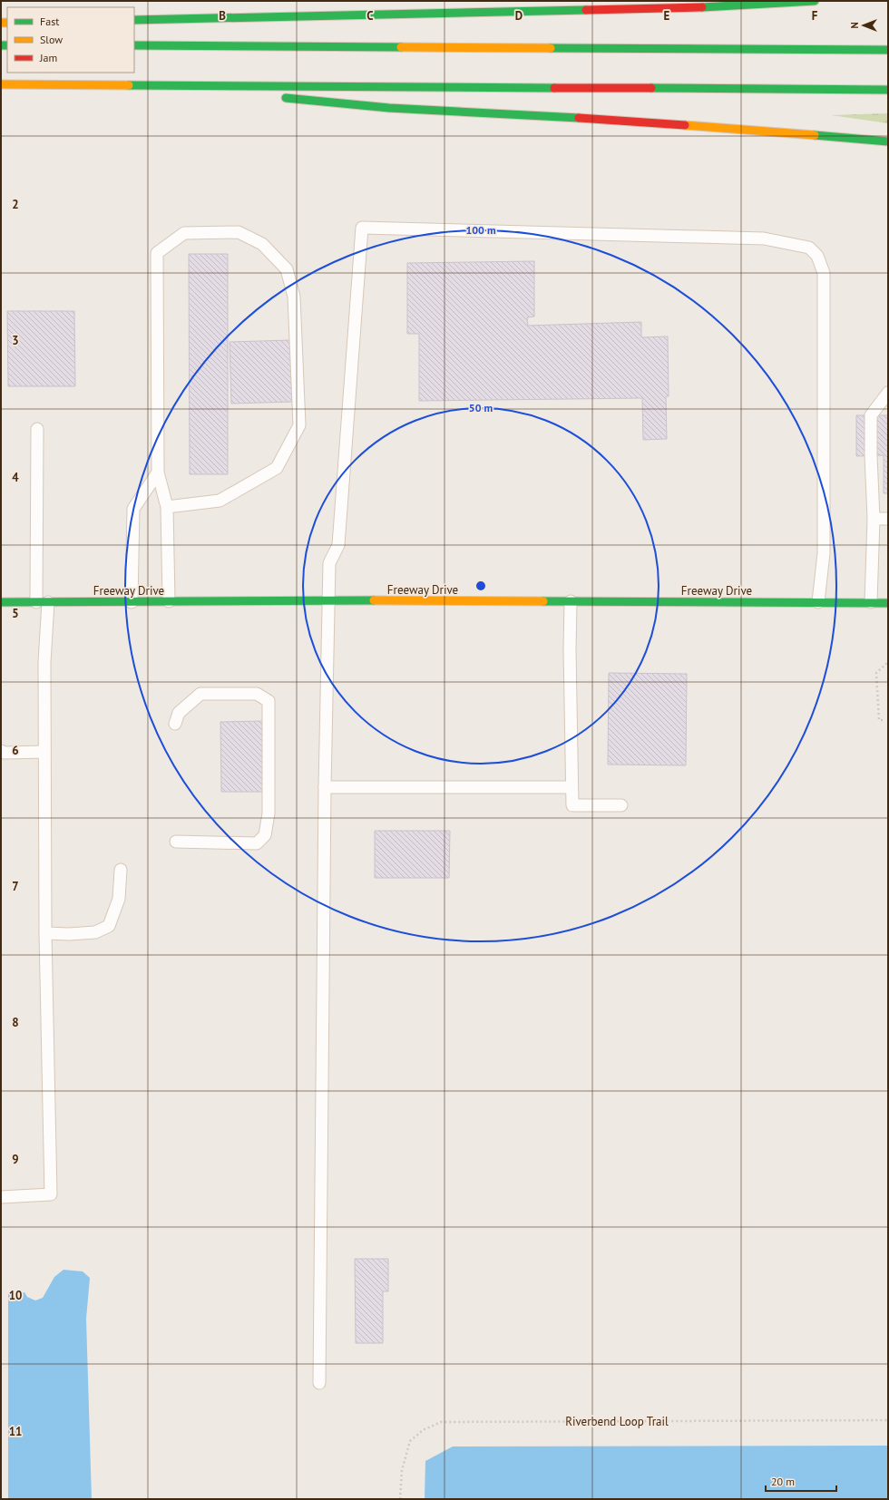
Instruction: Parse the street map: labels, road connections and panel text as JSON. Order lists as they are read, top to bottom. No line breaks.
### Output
{"streets":{"main road":["Freeway Drive"],"path":["Riverbend Loop Trail"]},"legend":["Fast","Slow","Jam"],"scale_bar":"20 m","north":"left","grid":{"columns":["B","C","D","E","F"],"rows":["2","3","4","5","6","7","8","9","10","11"]},"rings":["100 m","50 m"]}
